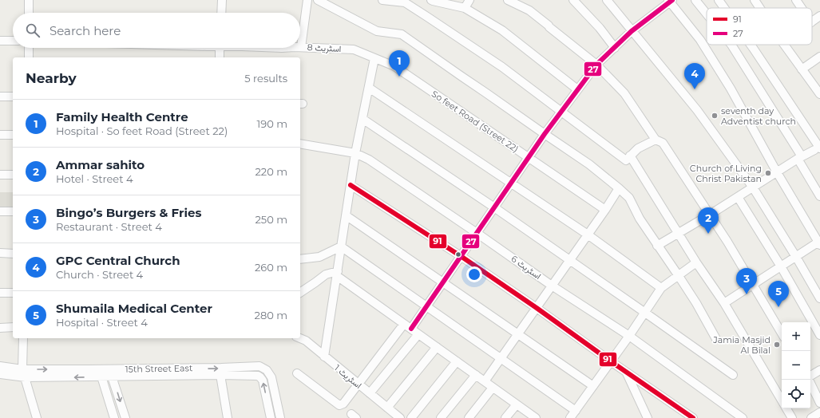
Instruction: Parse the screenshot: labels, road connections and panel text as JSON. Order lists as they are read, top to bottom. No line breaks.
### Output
{"streets":{"street":["اسٹریٹ 8","So feet Road (Street 22)","اسٹریٹ 6","15th Street East","اسٹریٹ 1"]},"crossings":[["اسٹریٹ 8","So feet Road (Street 22)"]],"places":["seventh day Adventist church","Church of Living Christ Pakistan","Jamia Masjid Al Bilal"],"lines":["transit line 27","transit line 91"],"legend":["91","27"],"page":{"search":"Search here","pins":["1","4","2","3","5"],"heading":["Nearby","5 results"],"list":[{"mark":"1","name":"Family Health Centre","note":"Hospital · So feet Road (Street 22)","value":"190 m"},{"mark":"2","name":"Ammar sahito","note":"Hotel · Street 4","value":"220 m"},{"mark":"3","name":"Bingo’s Burgers & Fries","note":"Restaurant · Street 4","value":"250 m"},{"mark":"4","name":"GPC Central Church","note":"Church · Street 4","value":"260 m"},{"mark":"5","name":"Shumaila Medical Center","note":"Hospital · Street 4","value":"280 m"}],"map_buttons":["+","−"]}}
